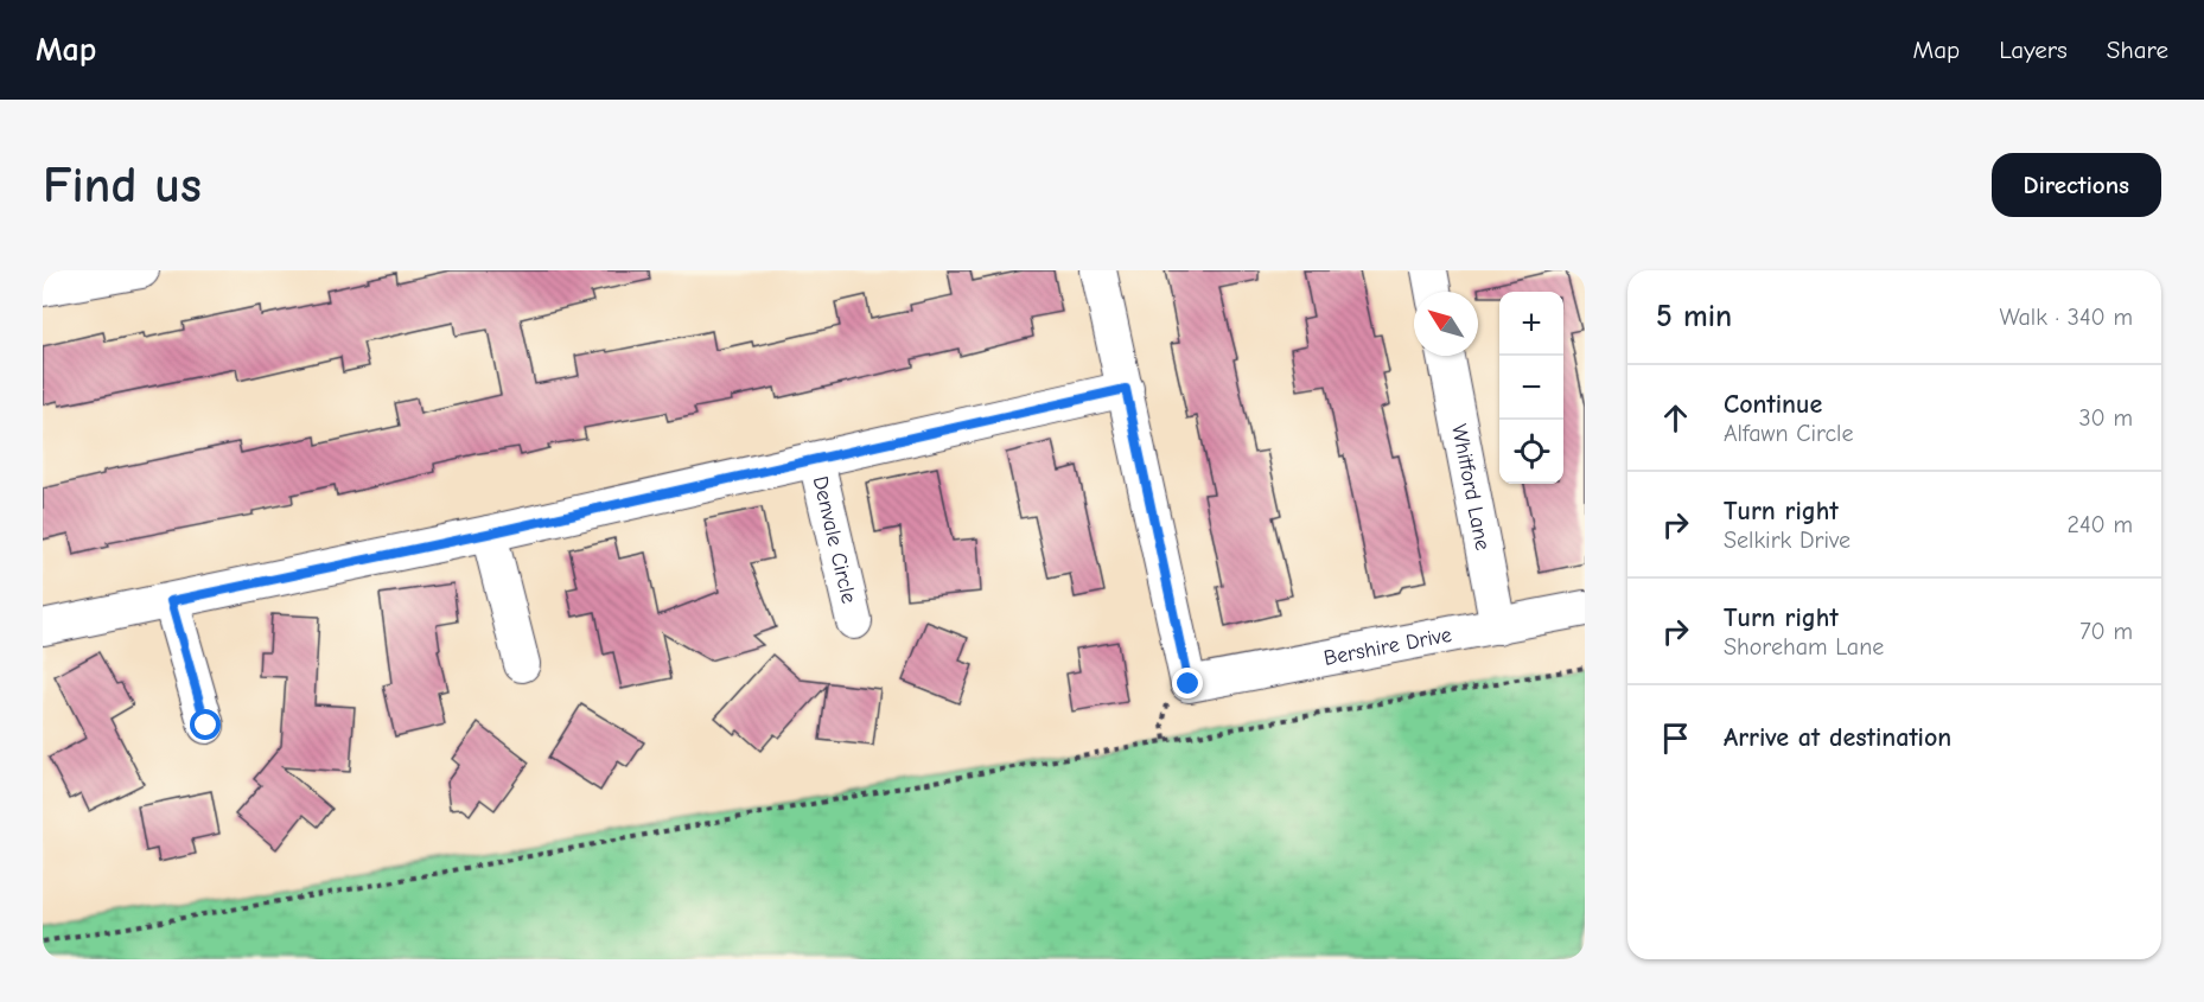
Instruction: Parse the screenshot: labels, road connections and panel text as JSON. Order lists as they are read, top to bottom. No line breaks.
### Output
{"streets":{"street":["Whitford Lane","Denvale Circle","Bershire Drive"]},"crossings":[["Whitford Lane","Bershire Drive"]],"north":"top left","page":{"header":"Map","nav":["Map","Layers","Share"],"buttons":"Directions","title":"Find us","heading":["5 min","Walk · 340 m"],"map_buttons":["+","−"],"list":[["Continue","Alfawn Circle","30 m"],["Turn right","Selkirk Drive","240 m"],["Turn right","Shoreham Lane","70 m"],"Arrive at destination"]}}
